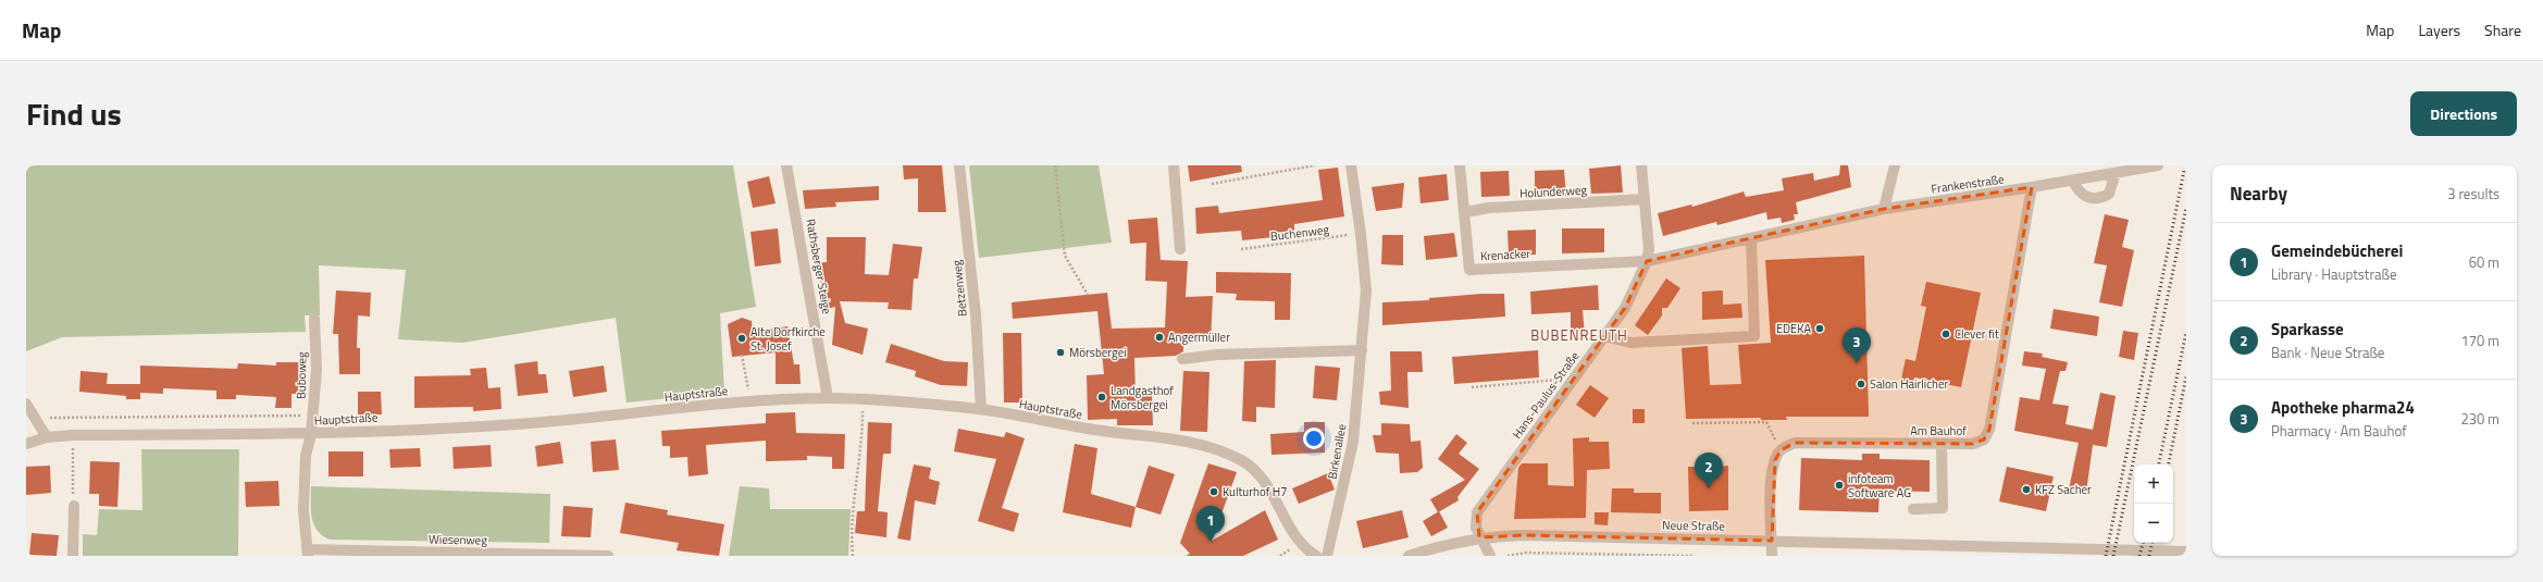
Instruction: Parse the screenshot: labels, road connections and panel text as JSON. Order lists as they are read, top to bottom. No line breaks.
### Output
{"streets":{"street":["Frankenstraße","Holunderweg","Krenacker","Rathsberger Steige","Betzenweg","Buboweg","Hauptstraße","Hans-Paulus-Straße","Am Bauhof","Birkenallee","Neue Straße","Wiesenweg"],"path":["Buchenweg"]},"crossings":[["Frankenstraße","Krenacker"],["Frankenstraße","Hans-Paulus-Straße"],["Frankenstraße","Am Bauhof"],["Holunderweg","Krenacker"],["Holunderweg","Hans-Paulus-Straße"],["Buchenweg","Birkenallee"],["Krenacker","Hans-Paulus-Straße"],["Rathsberger Steige","Hauptstraße"],["Betzenweg","Hauptstraße"],["Buboweg","Hauptstraße"],["Buboweg","Wiesenweg"],["Hans-Paulus-Straße","Neue Straße"]],"districts":["BUBENREUTH"],"places":["EDEKA","Clever fit","Angermüller","Alte Dorfkirche St. Josef","Mörsbergei","Salon Hairlicher","Landgasthof Mörsbergei","infoteam Software AG","KFZ Sacher","Kulturhof H7"],"page":{"header":"Map","nav":["Map","Layers","Share"],"title":"Find us","buttons":"Directions","heading":["Nearby","3 results"],"list":[{"mark":"1","name":"Gemeindebücherei","note":"Library · Hauptstraße","value":"60 m"},{"mark":"2","name":"Sparkasse","note":"Bank · Neue Straße","value":"170 m"},{"mark":"3","name":"Apotheke pharma24","note":"Pharmacy · Am Bauhof","value":"230 m"}],"pins":["3","2","1"],"map_buttons":["+","−"]}}
